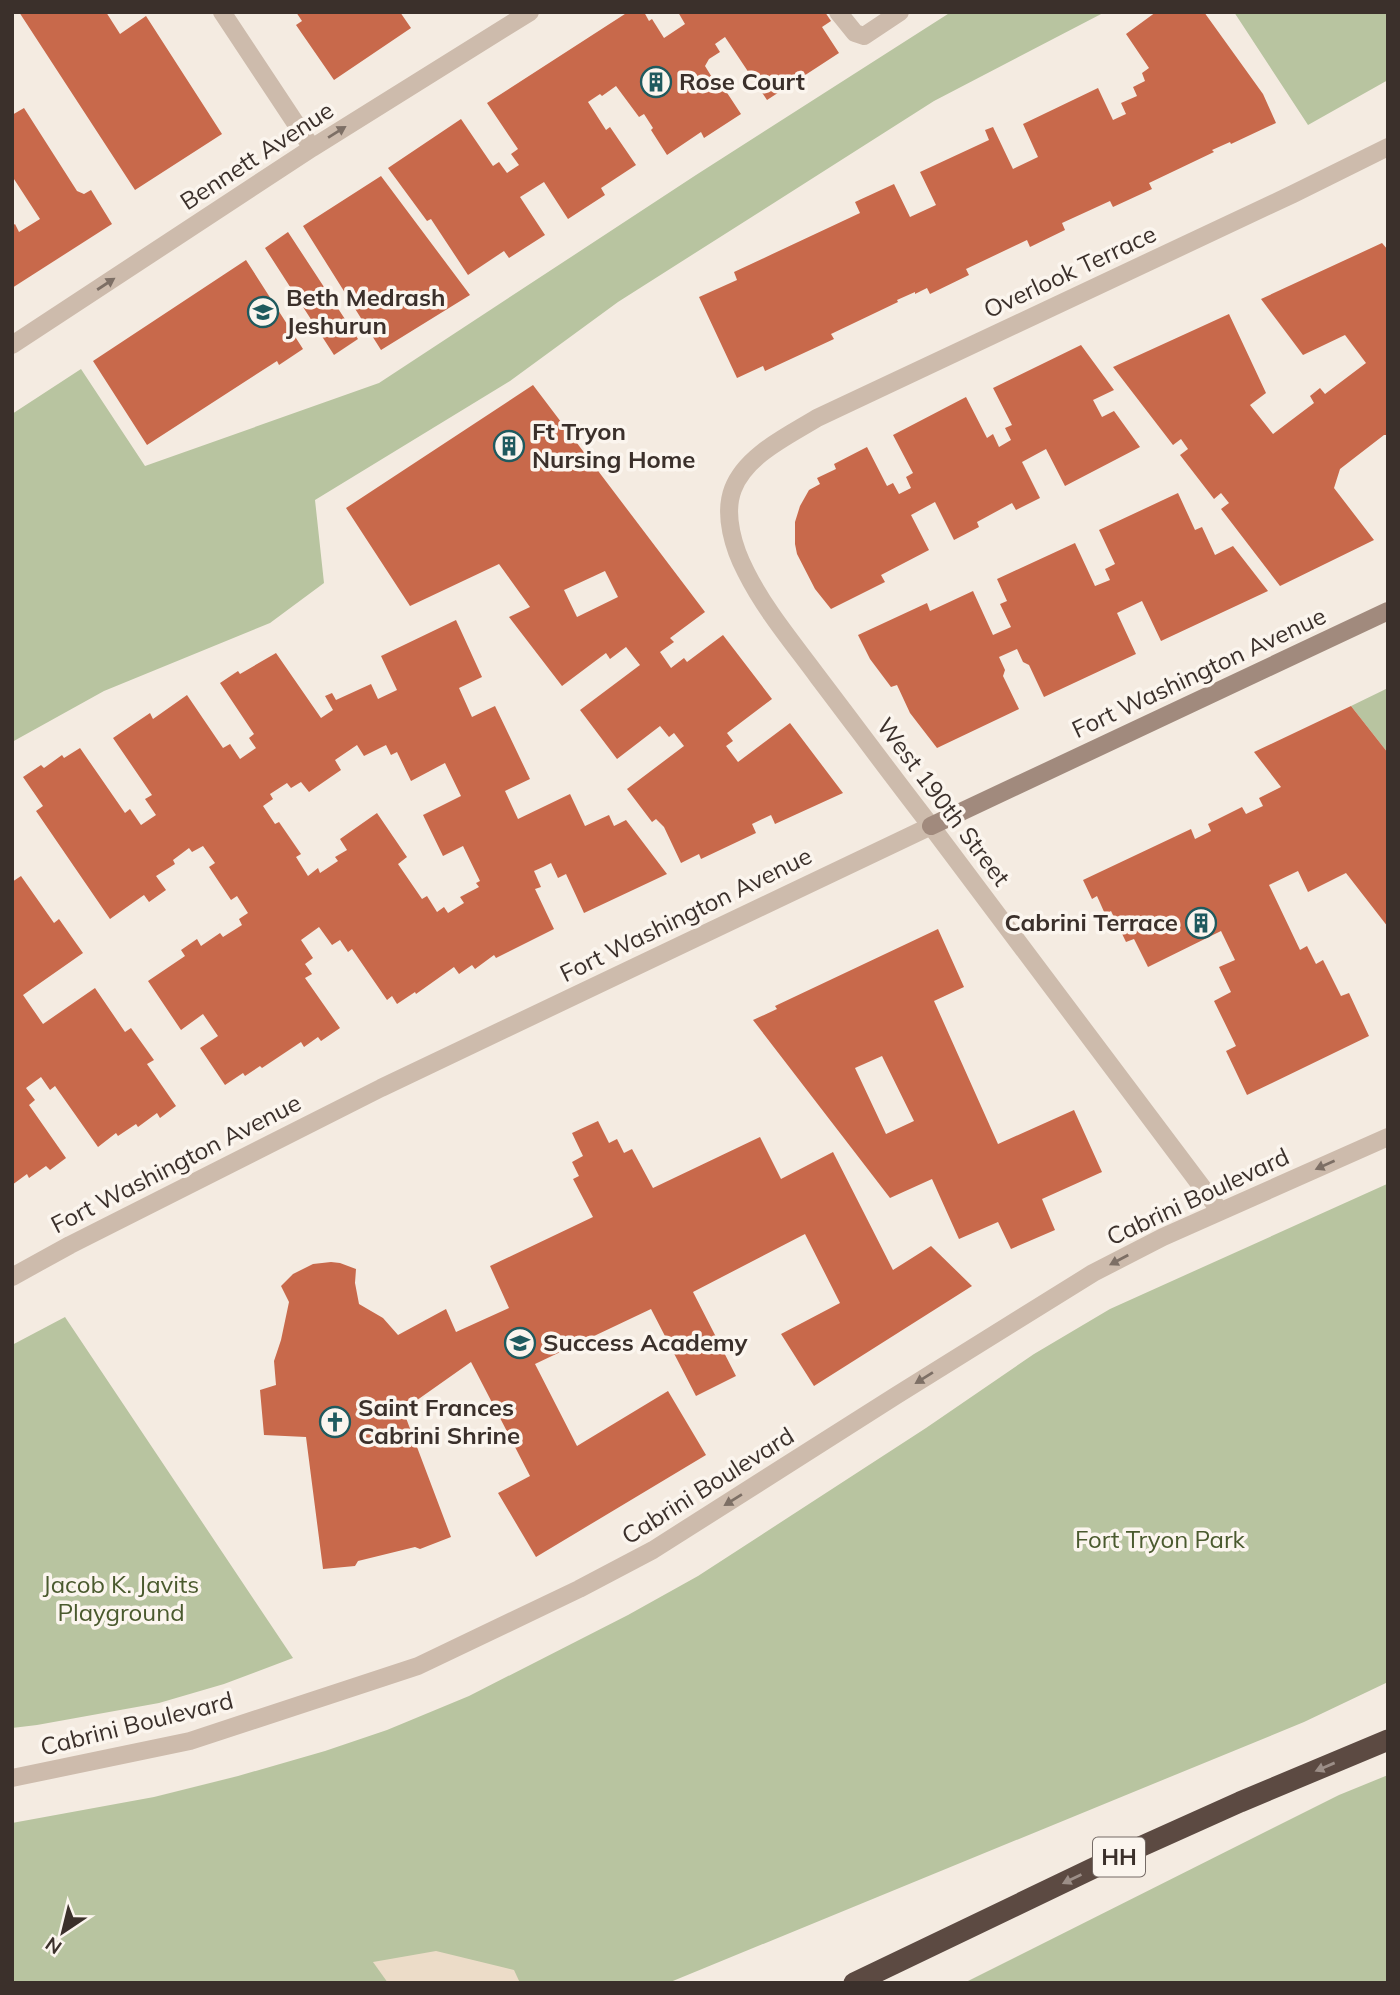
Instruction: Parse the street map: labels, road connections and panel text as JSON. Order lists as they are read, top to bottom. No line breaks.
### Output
{"streets":{"highway":["HH"],"main road":["Fort Washington Avenue"],"street":["Bennett Avenue","Overlook Terrace","West 190th Street","Cabrini Boulevard"]},"crossings":[["Overlook Terrace","West 190th Street"],["Fort Washington Avenue","West 190th Street"],["West 190th Street","Cabrini Boulevard"]],"one_way":["Bennett Avenue","Cabrini Boulevard"],"parks":["Fort Tryon Park","Jacob K. Javits Playground"],"places":{"building":["Rose Court","Ft Tryon Nursing Home","Cabrini Terrace"],"school or university":["Beth Medrash Jeshurun","Success Academy"],"church":["Saint Frances Cabrini Shrine"]},"north":"bottom left"}
